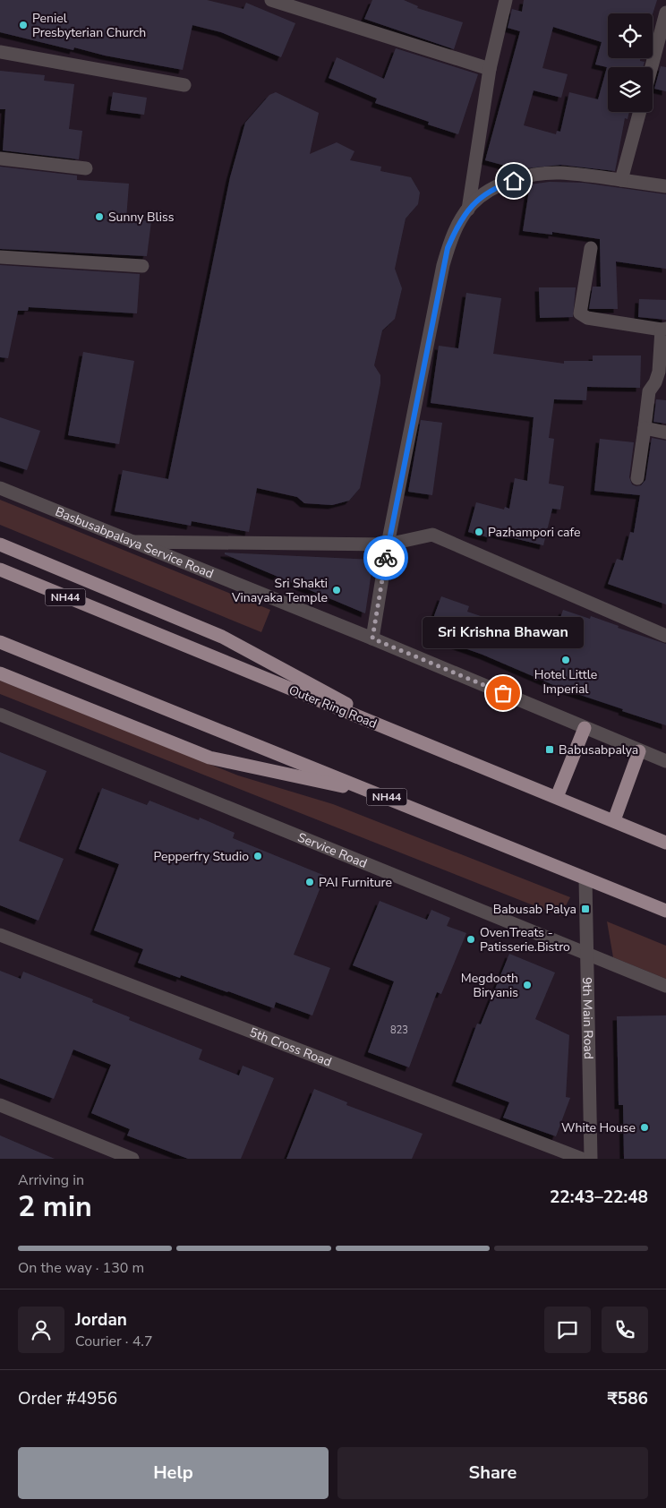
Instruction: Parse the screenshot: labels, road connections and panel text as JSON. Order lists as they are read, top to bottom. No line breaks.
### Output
{"streets":{"highway":["NH44","Outer Ring Road"],"street":["Basbusabpalaya Service Road","Service Road","9th Main Road","5th Cross Road"]},"crossings":[["NH44","9th Main Road"],["Service Road","9th Main Road"]],"places":{"other":["Peniel Presbyterian Church","Sunny Bliss","Pazhampori cafe","Sri Shakti Vinayaka Temple","Hotel Little Imperial","Sri Krishna Bhawan","Pepperfry Studio","PAI Furniture","OvenTreats - Patisserie.Bistro","Megdooth Biryanis","White House"],"transit":["Babusabpalya","Babusab Palya"]},"house_numbers":["823"],"page":{"bubble":"Sri Krishna Bhawan","heading":["2 min","Arriving in","22:43–22:48"],"panel":["Jordan","Courier · 4.7","Order #4956","₹586"],"bar":"On the way · 130 m","buttons":["Help","Share"]}}
